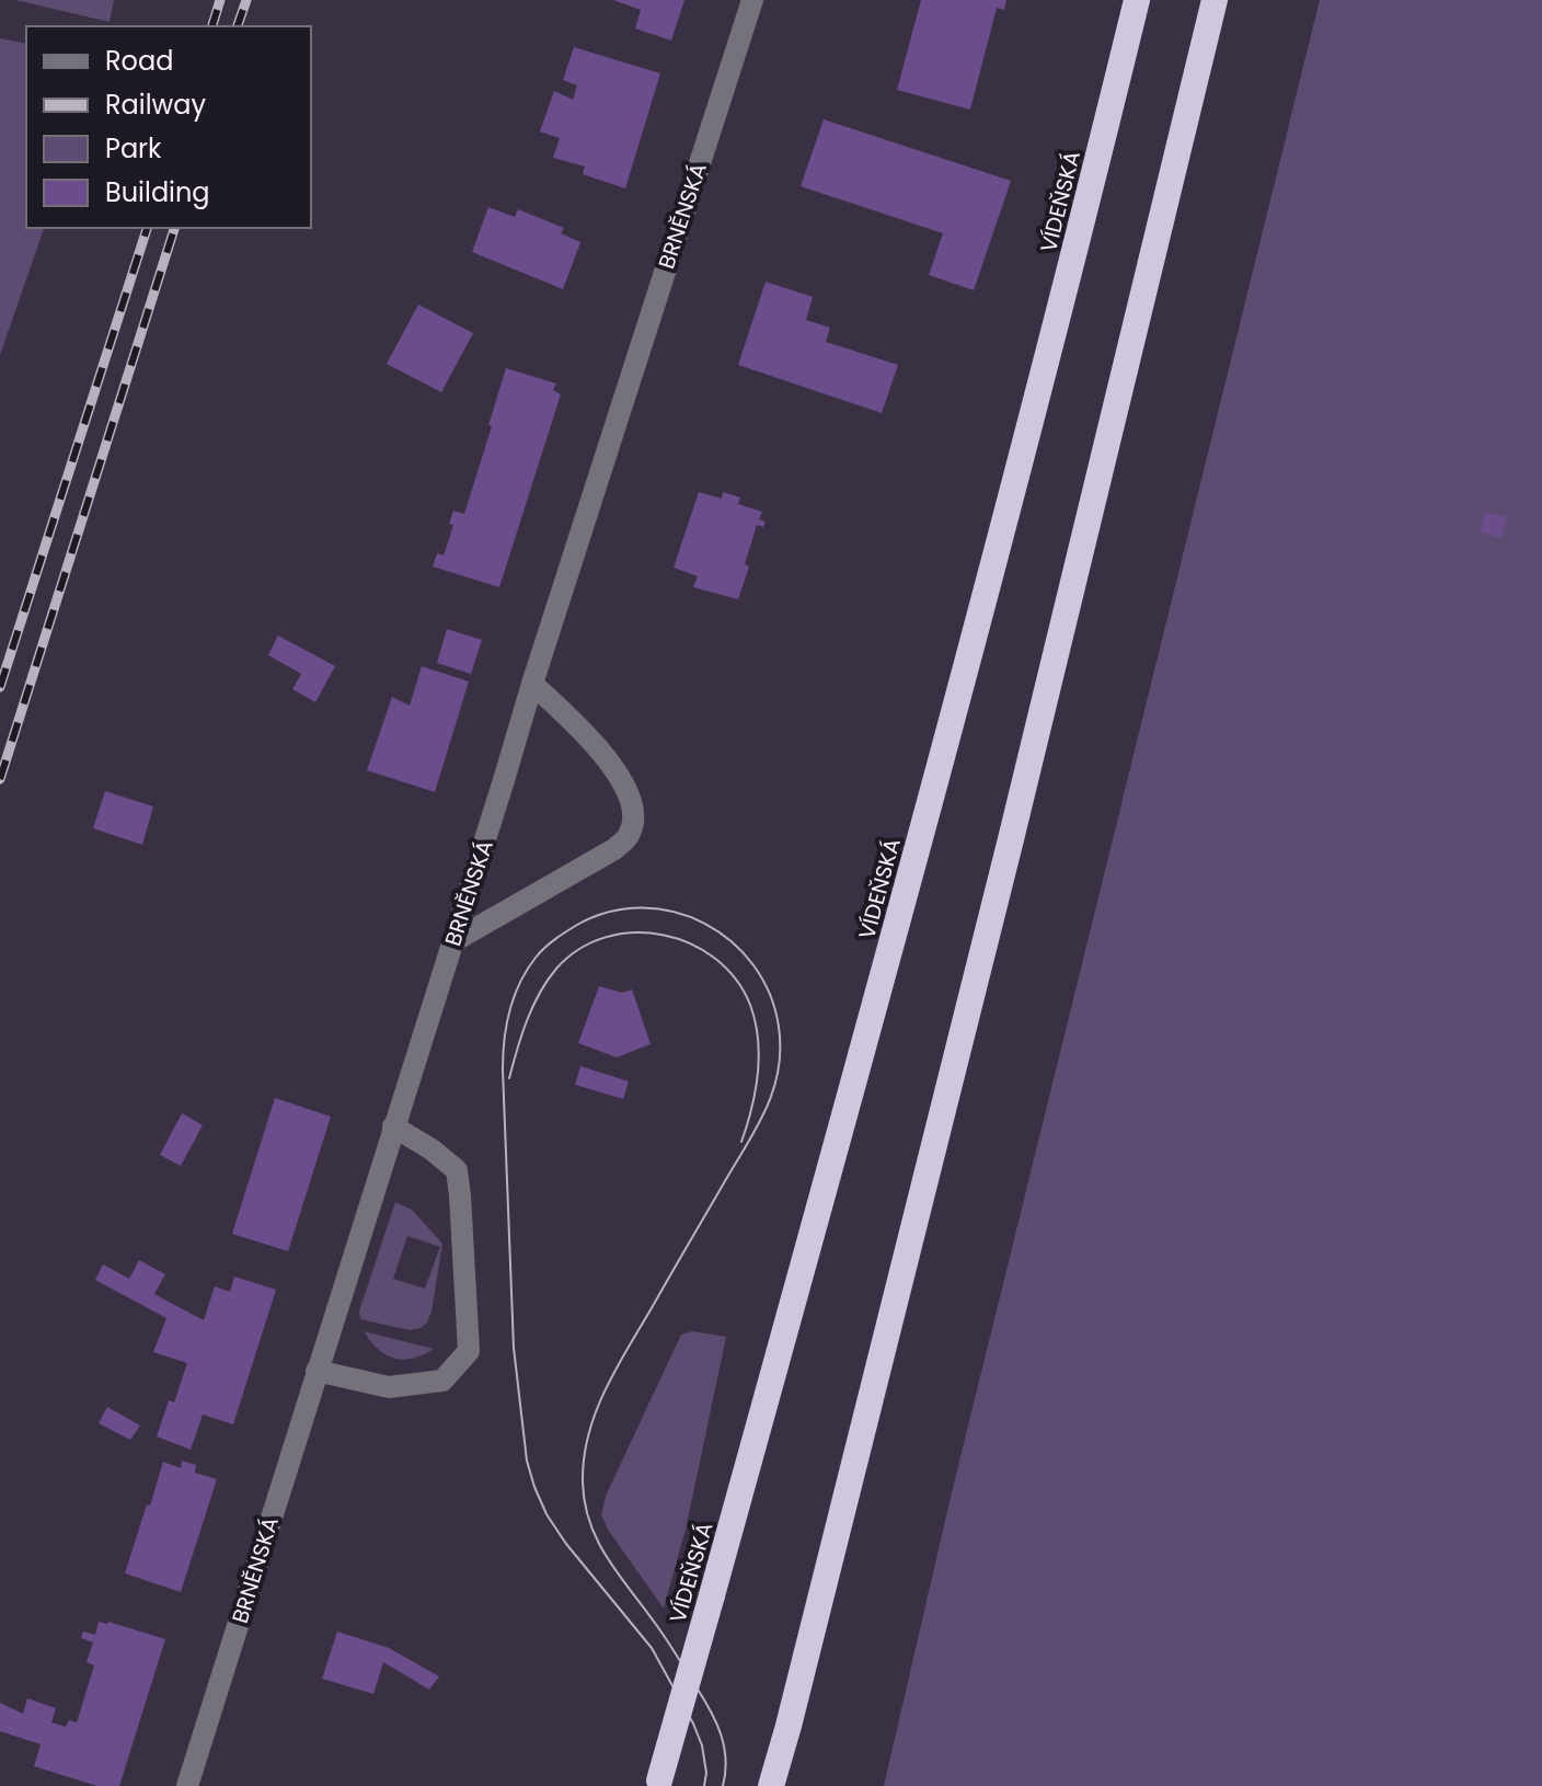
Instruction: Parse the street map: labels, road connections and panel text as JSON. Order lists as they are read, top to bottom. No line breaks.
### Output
{"streets":{"highway":["VÍDEŇSKÁ"],"street":["BRNĚNSKÁ"]},"legend":["Road","Railway","Park","Building"]}
